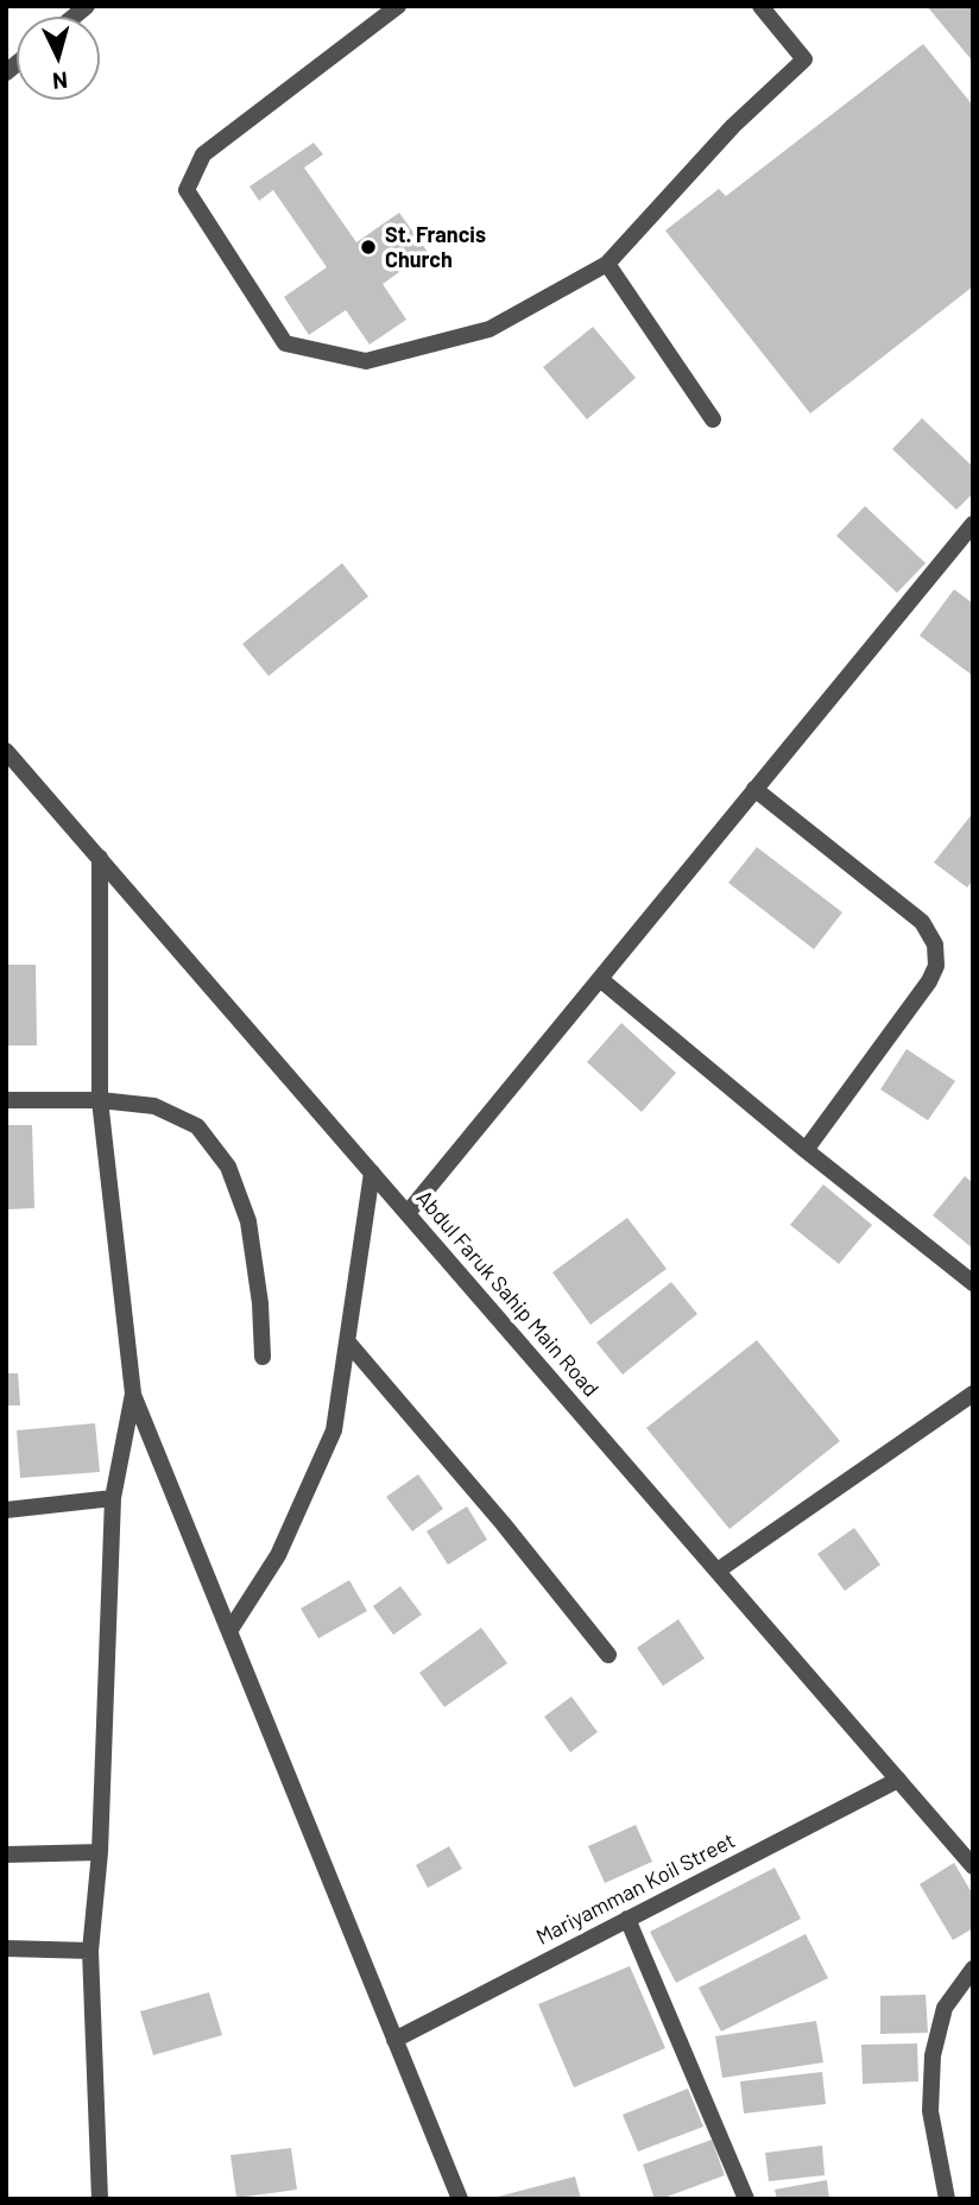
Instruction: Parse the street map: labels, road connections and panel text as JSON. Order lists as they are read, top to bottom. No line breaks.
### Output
{"streets":{"street":["Abdul Faruk Sahip Main Road","Mariyamman Koil Street"]},"crossings":[["Abdul Faruk Sahip Main Road","Mariyamman Koil Street"]],"places":["St. Francis Church"],"north":"bottom"}
